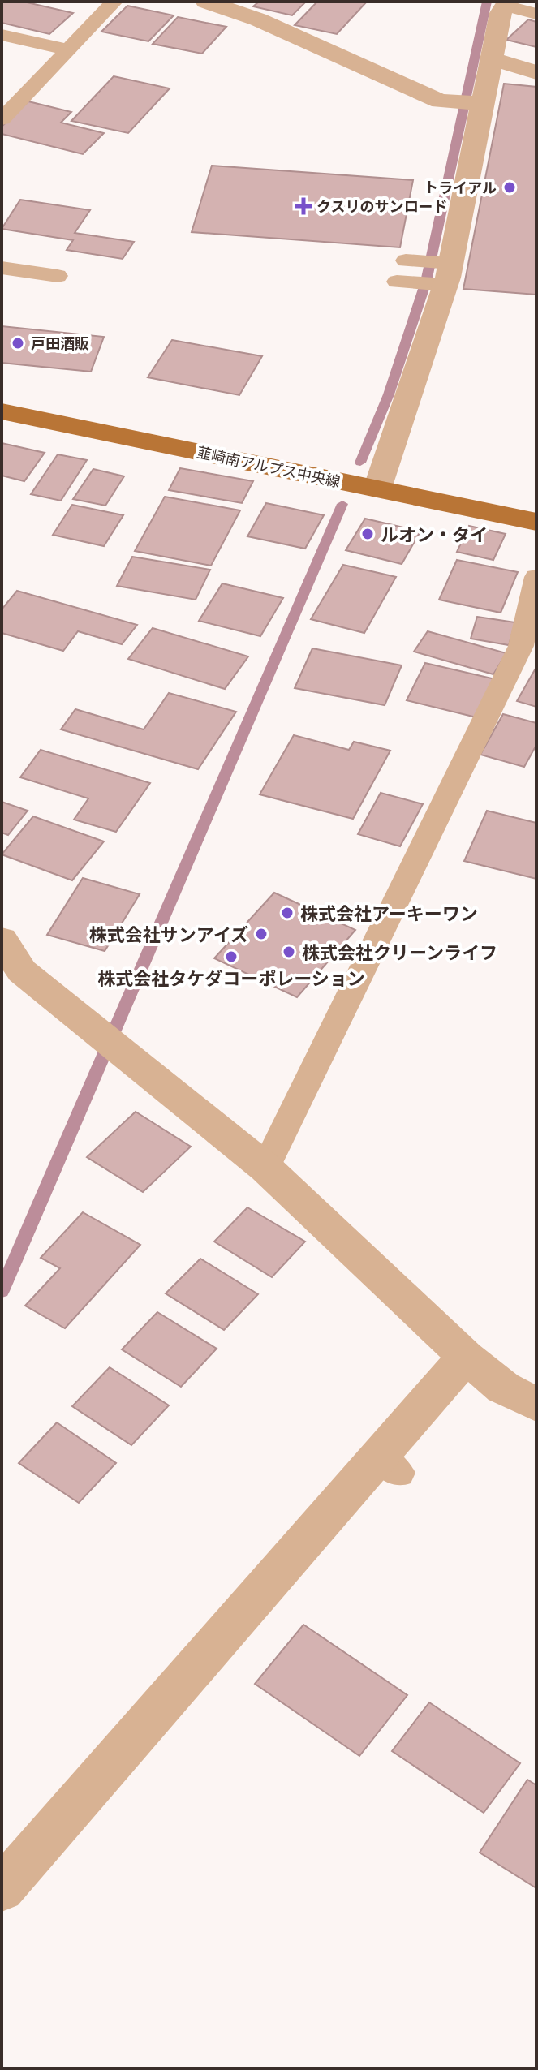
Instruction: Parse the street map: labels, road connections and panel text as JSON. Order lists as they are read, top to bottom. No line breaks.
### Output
{"streets":{"main road":["韮崎南アルプス中央線"]},"places":{"other":["トライアル","戸田酒販","ルオン・タイ","株式会社アーキーワン","株式会社サンアイズ","株式会社クリーンライフ","株式会社タケダコーポレーション"],"health":["クスリのサンロード"]}}
